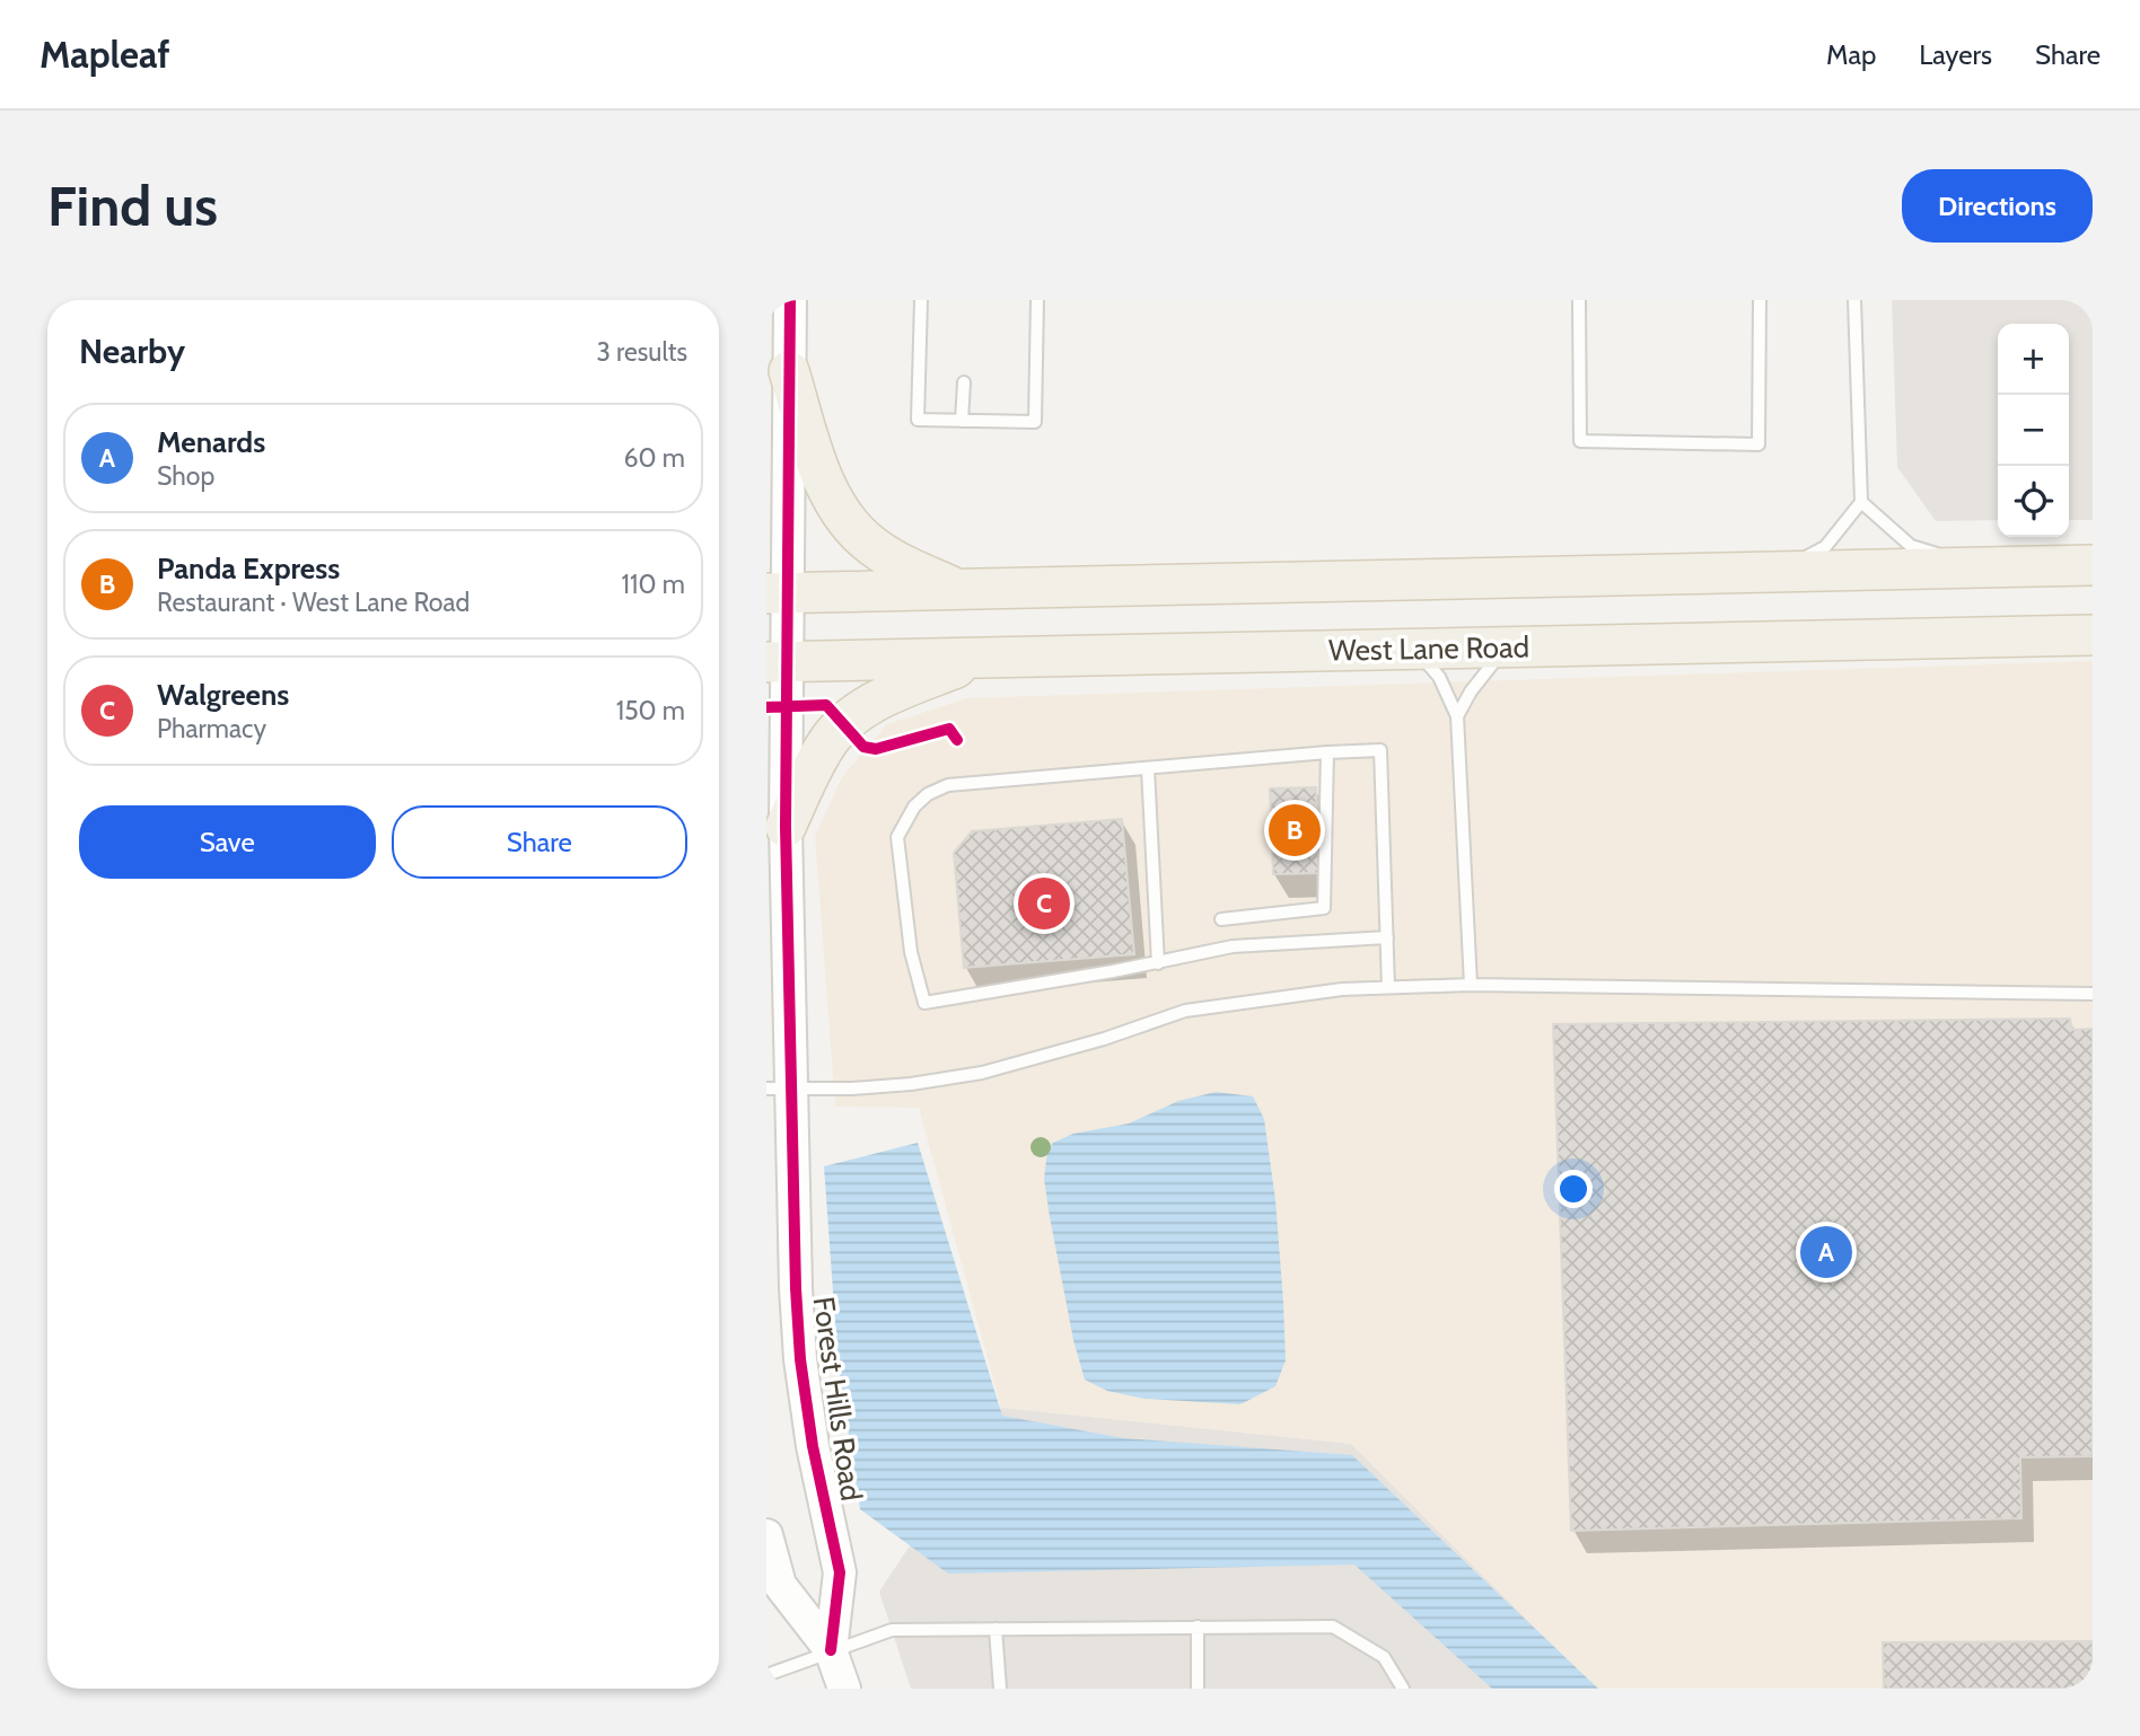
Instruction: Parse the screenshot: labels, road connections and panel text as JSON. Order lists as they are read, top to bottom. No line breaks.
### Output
{"streets":{"main road":["West Lane Road"],"street":["Forest Hills Road"]},"crossings":[["West Lane Road","Forest Hills Road"]],"page":{"header":"Mapleaf","nav":["Map","Layers","Share"],"buttons":["Directions",["Save","Share"]],"title":"Find us","heading":["Nearby","3 results"],"map_buttons":["+","−"],"list":[{"mark":"A","name":"Menards","note":"Shop","value":"60 m"},{"mark":"B","name":"Panda Express","note":"Restaurant · West Lane Road","value":"110 m"},{"mark":"C","name":"Walgreens","note":"Pharmacy","value":"150 m"}],"pins":["B","C","A"]}}
